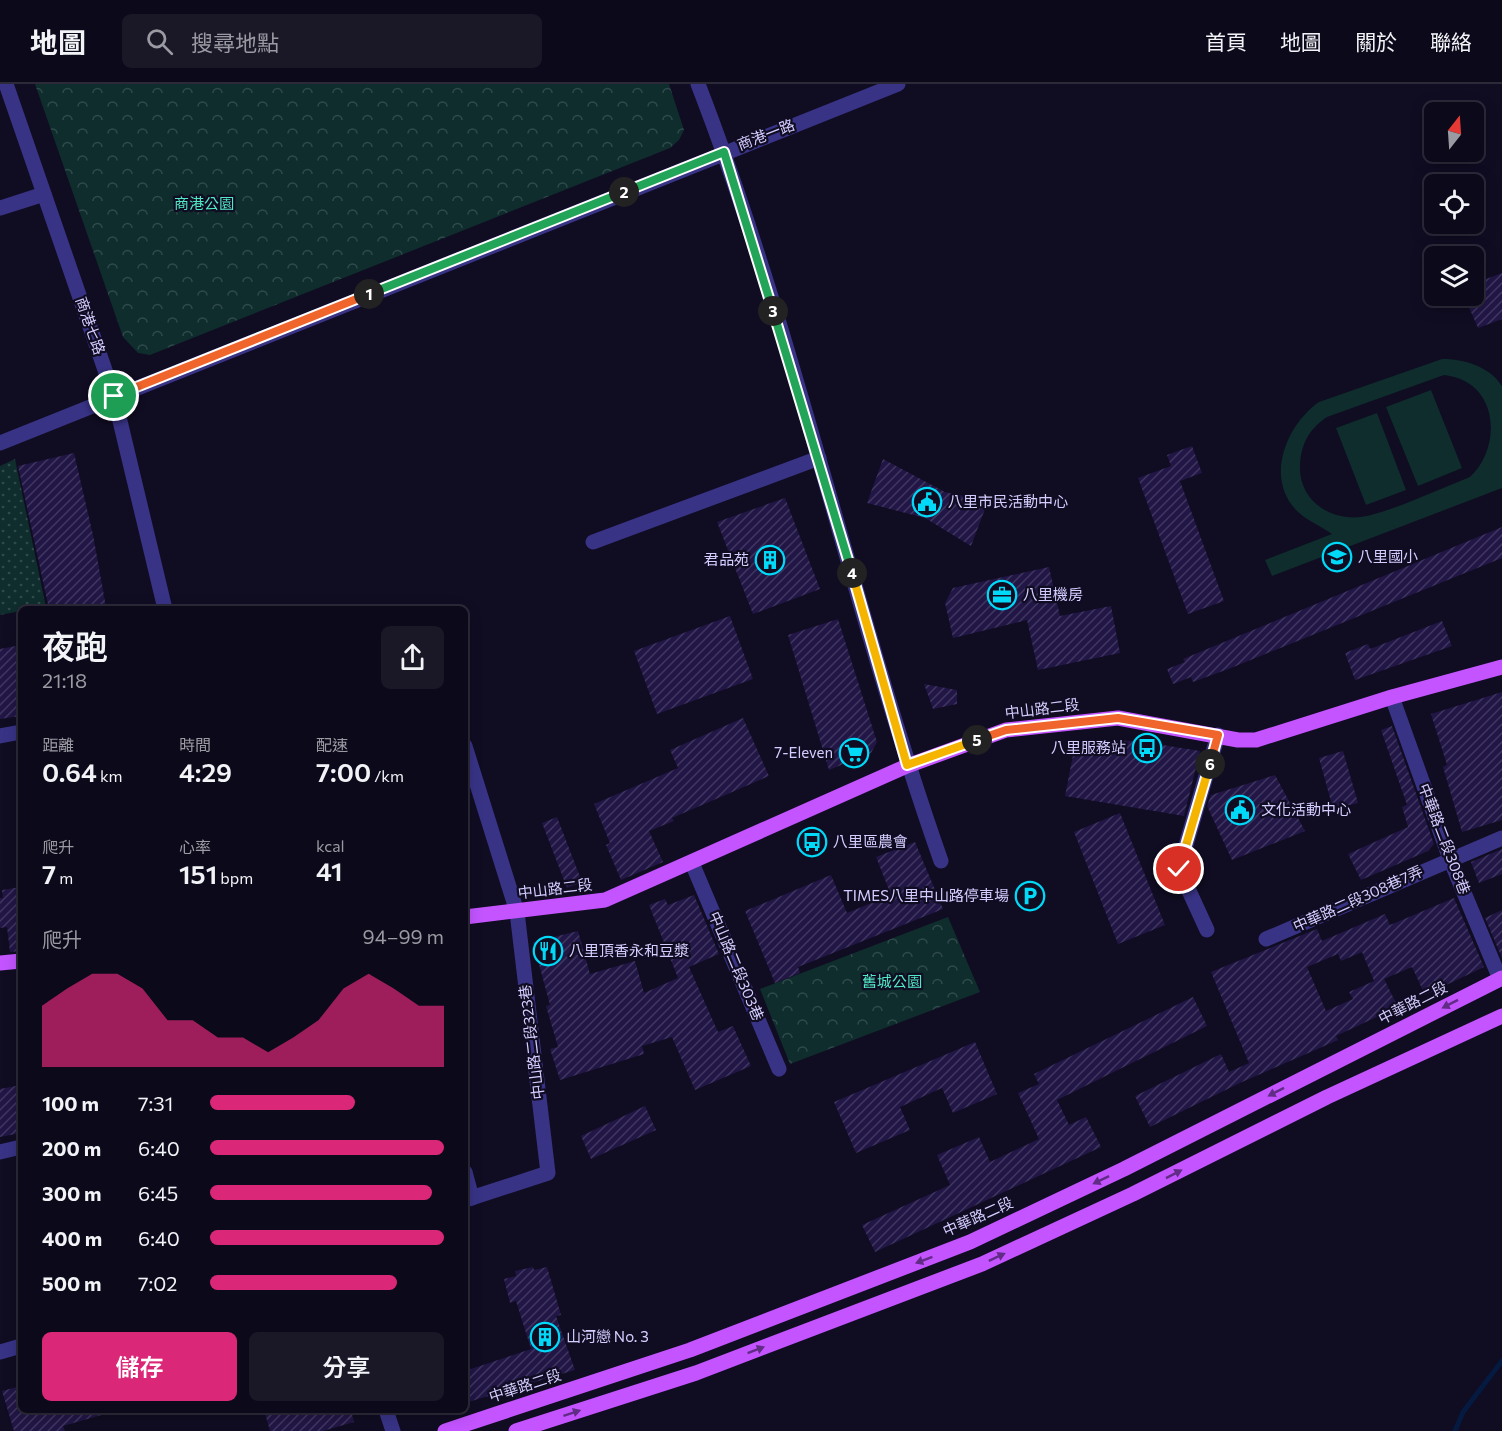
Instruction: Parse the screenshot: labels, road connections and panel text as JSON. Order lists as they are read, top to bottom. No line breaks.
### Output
{"streets":{"main road":["中山路二段","中華路二段"],"street":["商港一路","商港七路","中華路二段308巷","中華路二段308巷7弄","中山路二段303巷","中山路二段323巷"]},"crossings":[["商港一路","商港七路"],["中山路二段","中華路二段308巷"],["中山路二段","中山路二段303巷"],["中山路二段","中山路二段323巷"],["中華路二段308巷","中華路二段308巷7弄"],["中華路二段308巷","中華路二段"]],"parks":["商港公園","舊城公園"],"places":{"public building":["八里市民活動中心","文化活動中心"],"school or university":["八里國小"],"building":["君品苑","山河戀 No. 3"],"office":["八里機房"],"bus stop":["八里服務站","八里區農會"],"supermarket":["7-Eleven"],"parking":["TIMES八里中山路停車場"],"restaurant":["八里頂香永和豆漿"]},"north":"top","page":{"header":"地圖","search":"搜尋地點","nav":["首頁","地圖","關於","聯絡"],"pins":["2","1","3","4","5","6"],"heading":["夜跑","21:18"],"stats":[["距離","0.64 km"],["時間","4:29"],["配速","7:00 /km"],["爬升","7 m"],["心率","151 bpm"],["kcal","41"]],"chart":["爬升","94–99 m"],"list":[{"name":"100 m","note":"7:31"},{"name":"200 m","note":"6:40"},{"name":"300 m","note":"6:45"},{"name":"400 m","note":"6:40"},{"name":"500 m","note":"7:02"}],"buttons":["儲存","分享"]}}
